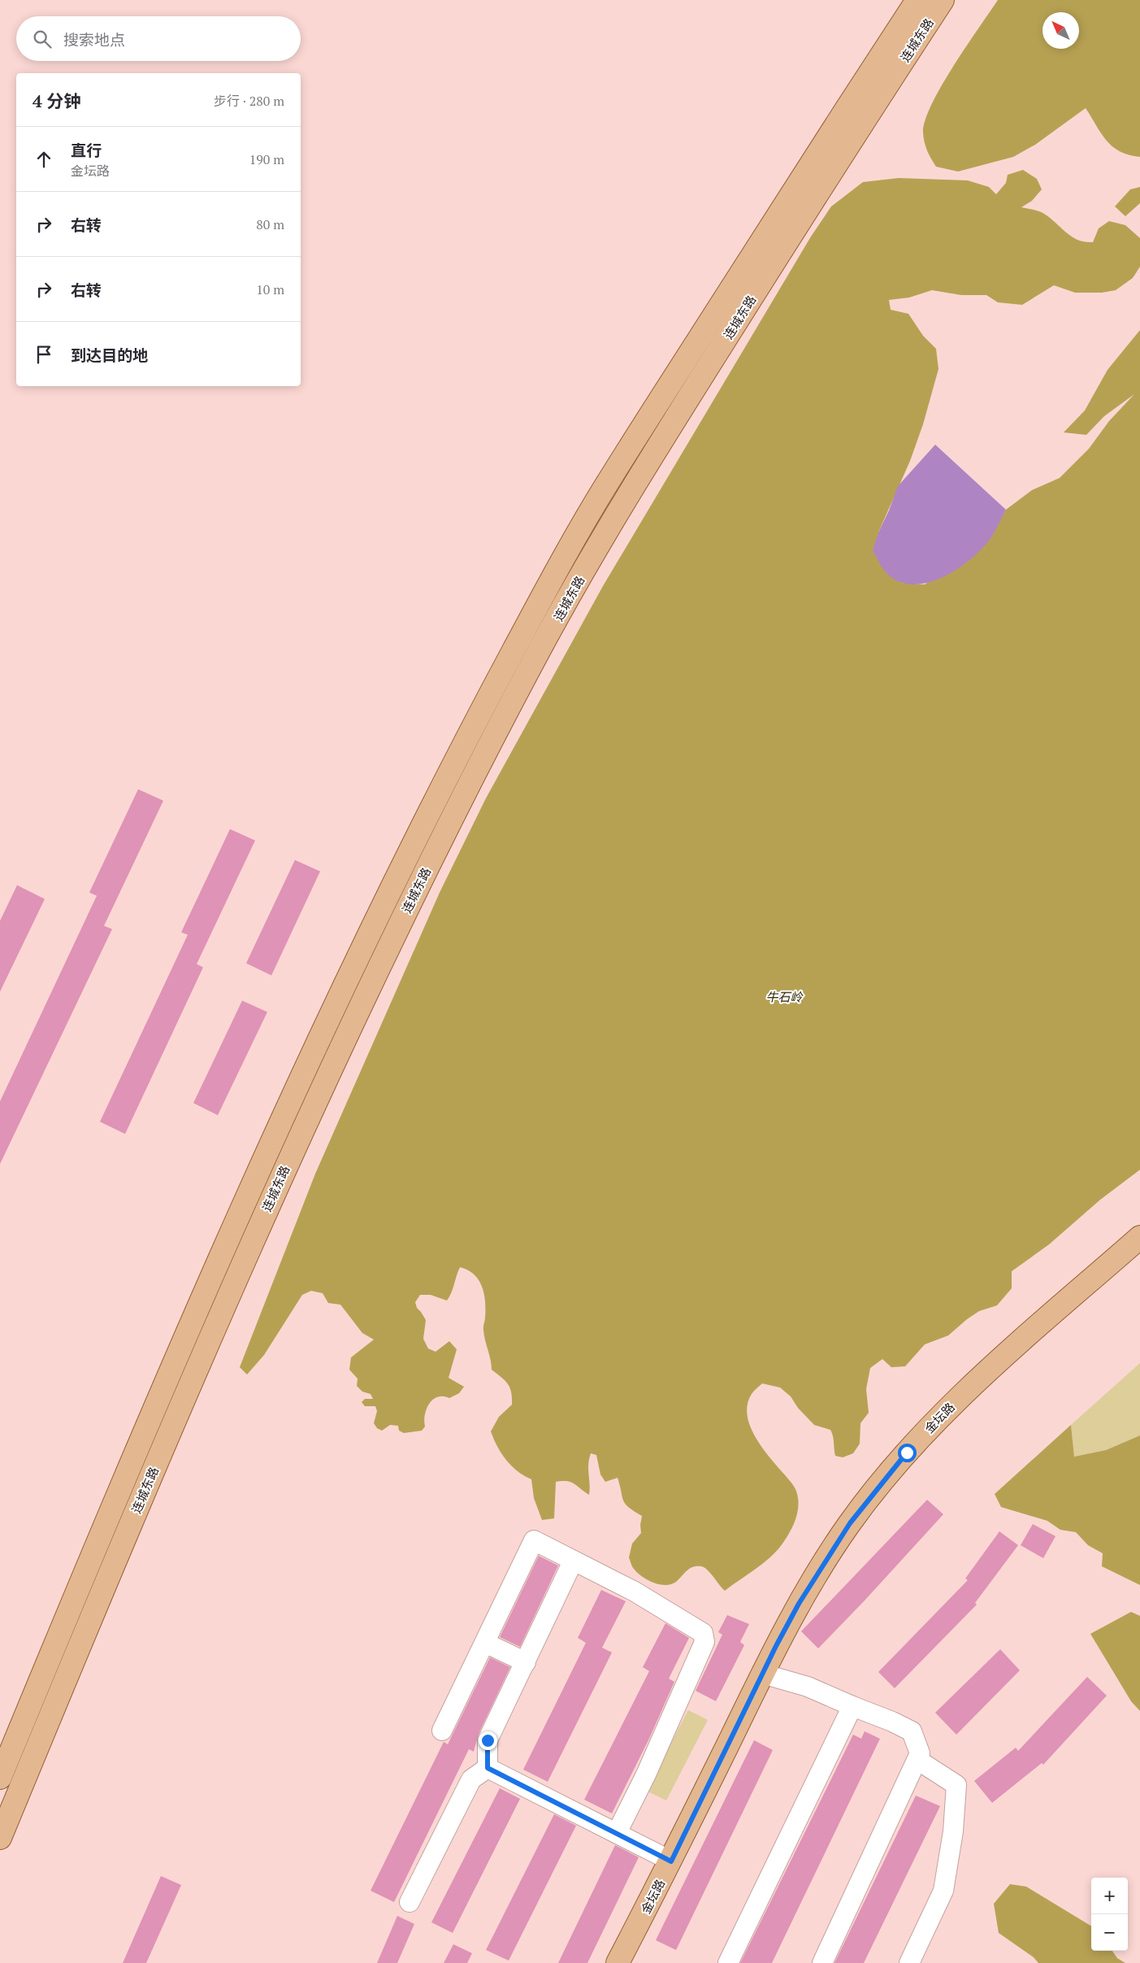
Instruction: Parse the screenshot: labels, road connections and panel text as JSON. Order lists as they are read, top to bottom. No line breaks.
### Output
{"streets":{"main road":["连城东路","金坛路"]},"parks":["牛石岭"],"north":"top left","page":{"search":"搜索地点","heading":["4 分钟","步行 · 280 m"],"list":[["直行","金坛路","190 m"],["右转","80 m"],["右转","10 m"],"到达目的地"],"map_buttons":["+","−"]}}
